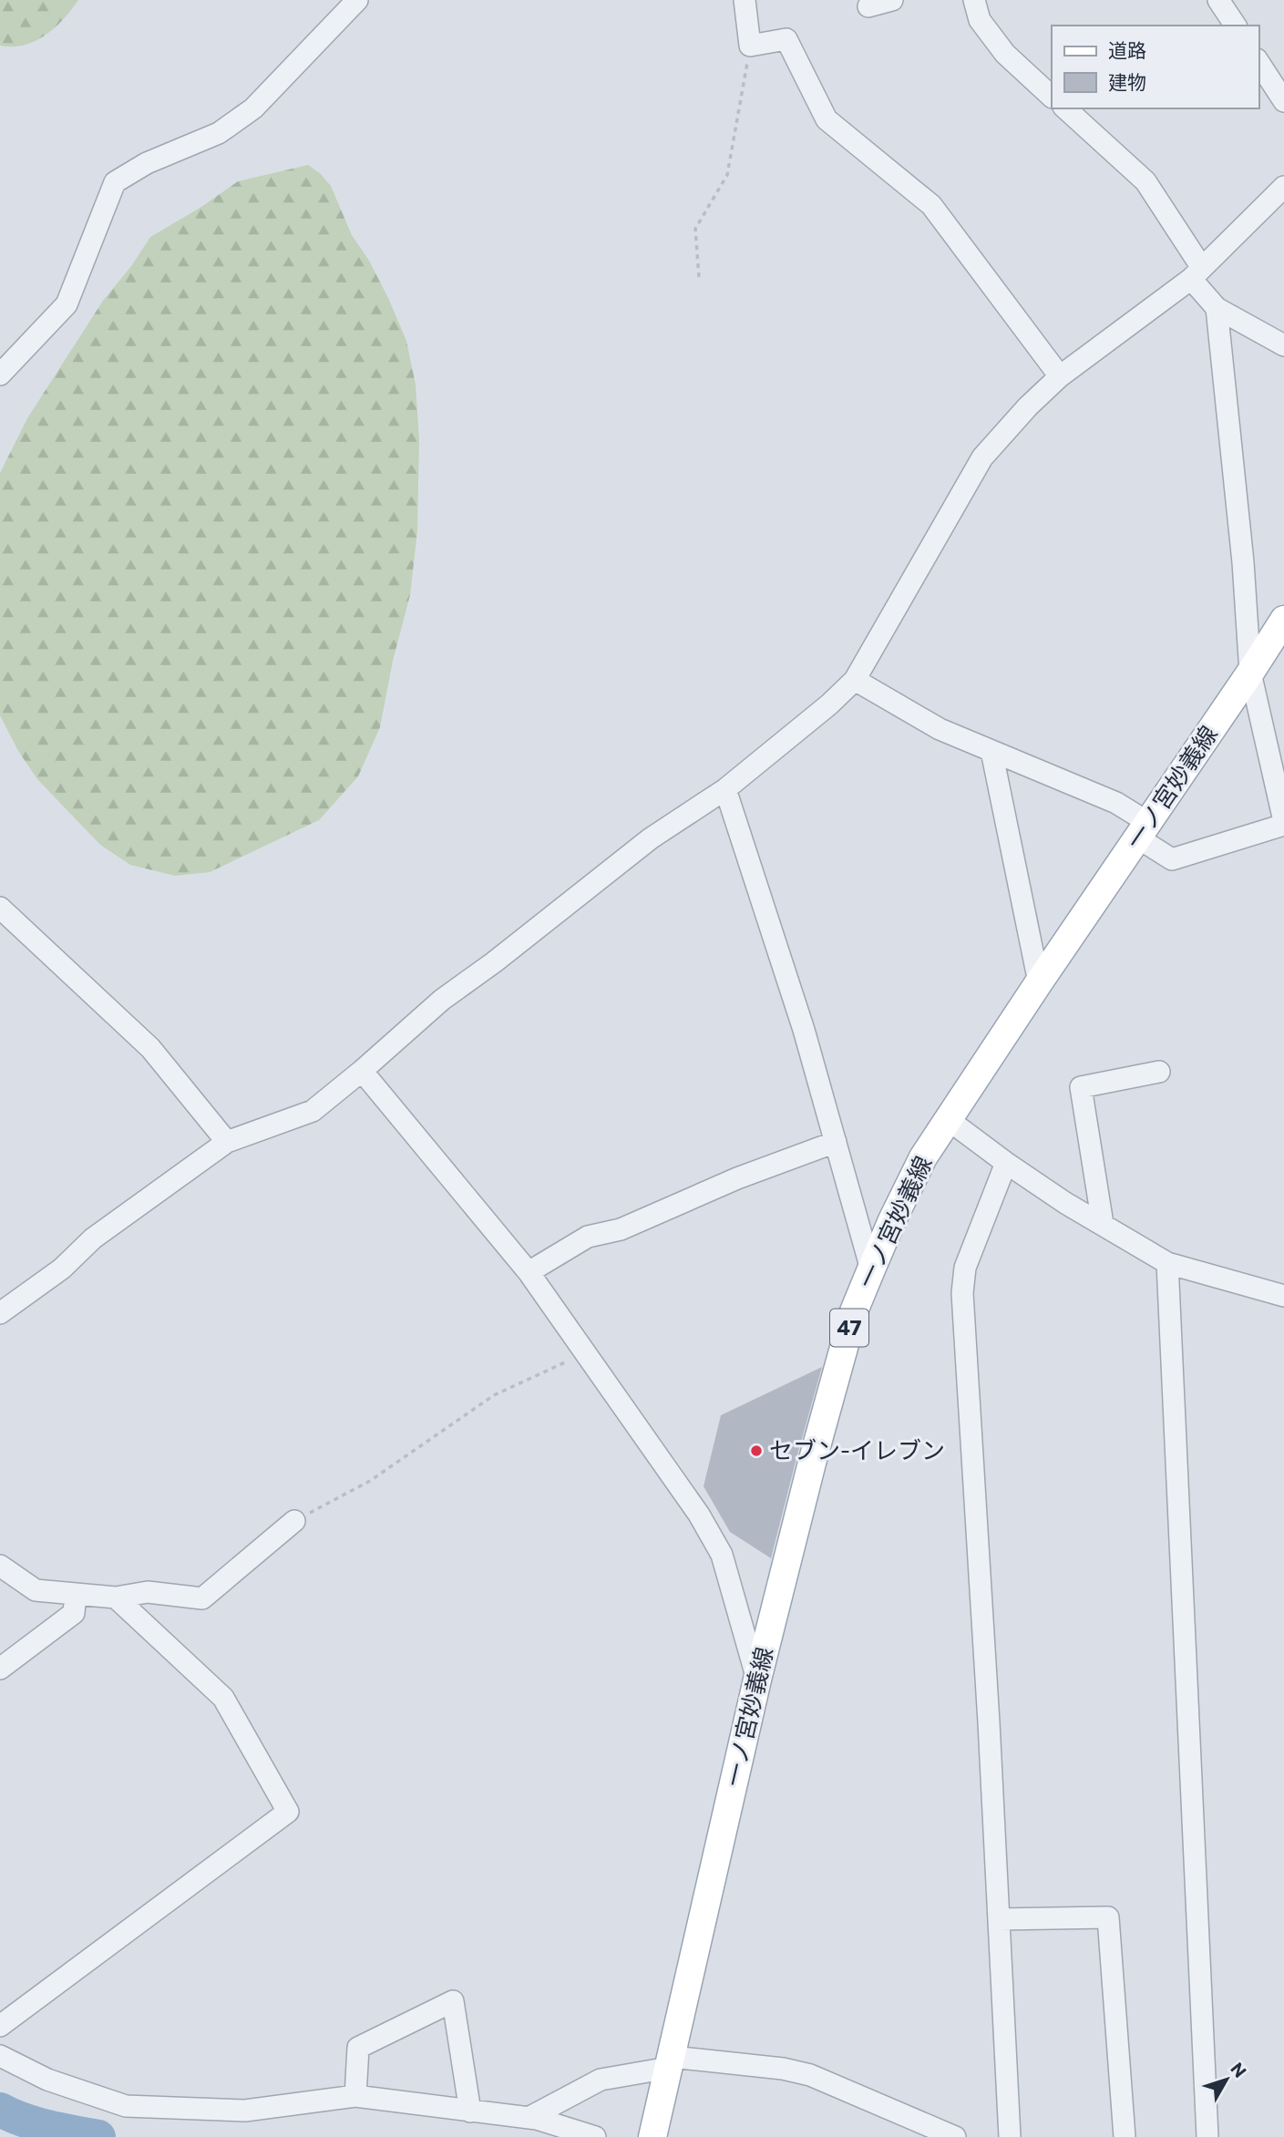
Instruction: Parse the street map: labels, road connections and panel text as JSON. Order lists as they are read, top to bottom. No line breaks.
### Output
{"streets":{"main road":["一ノ宮妙義線","47"]},"places":["セブン-イレブン"],"legend":["道路","建物"],"north":"top right"}
